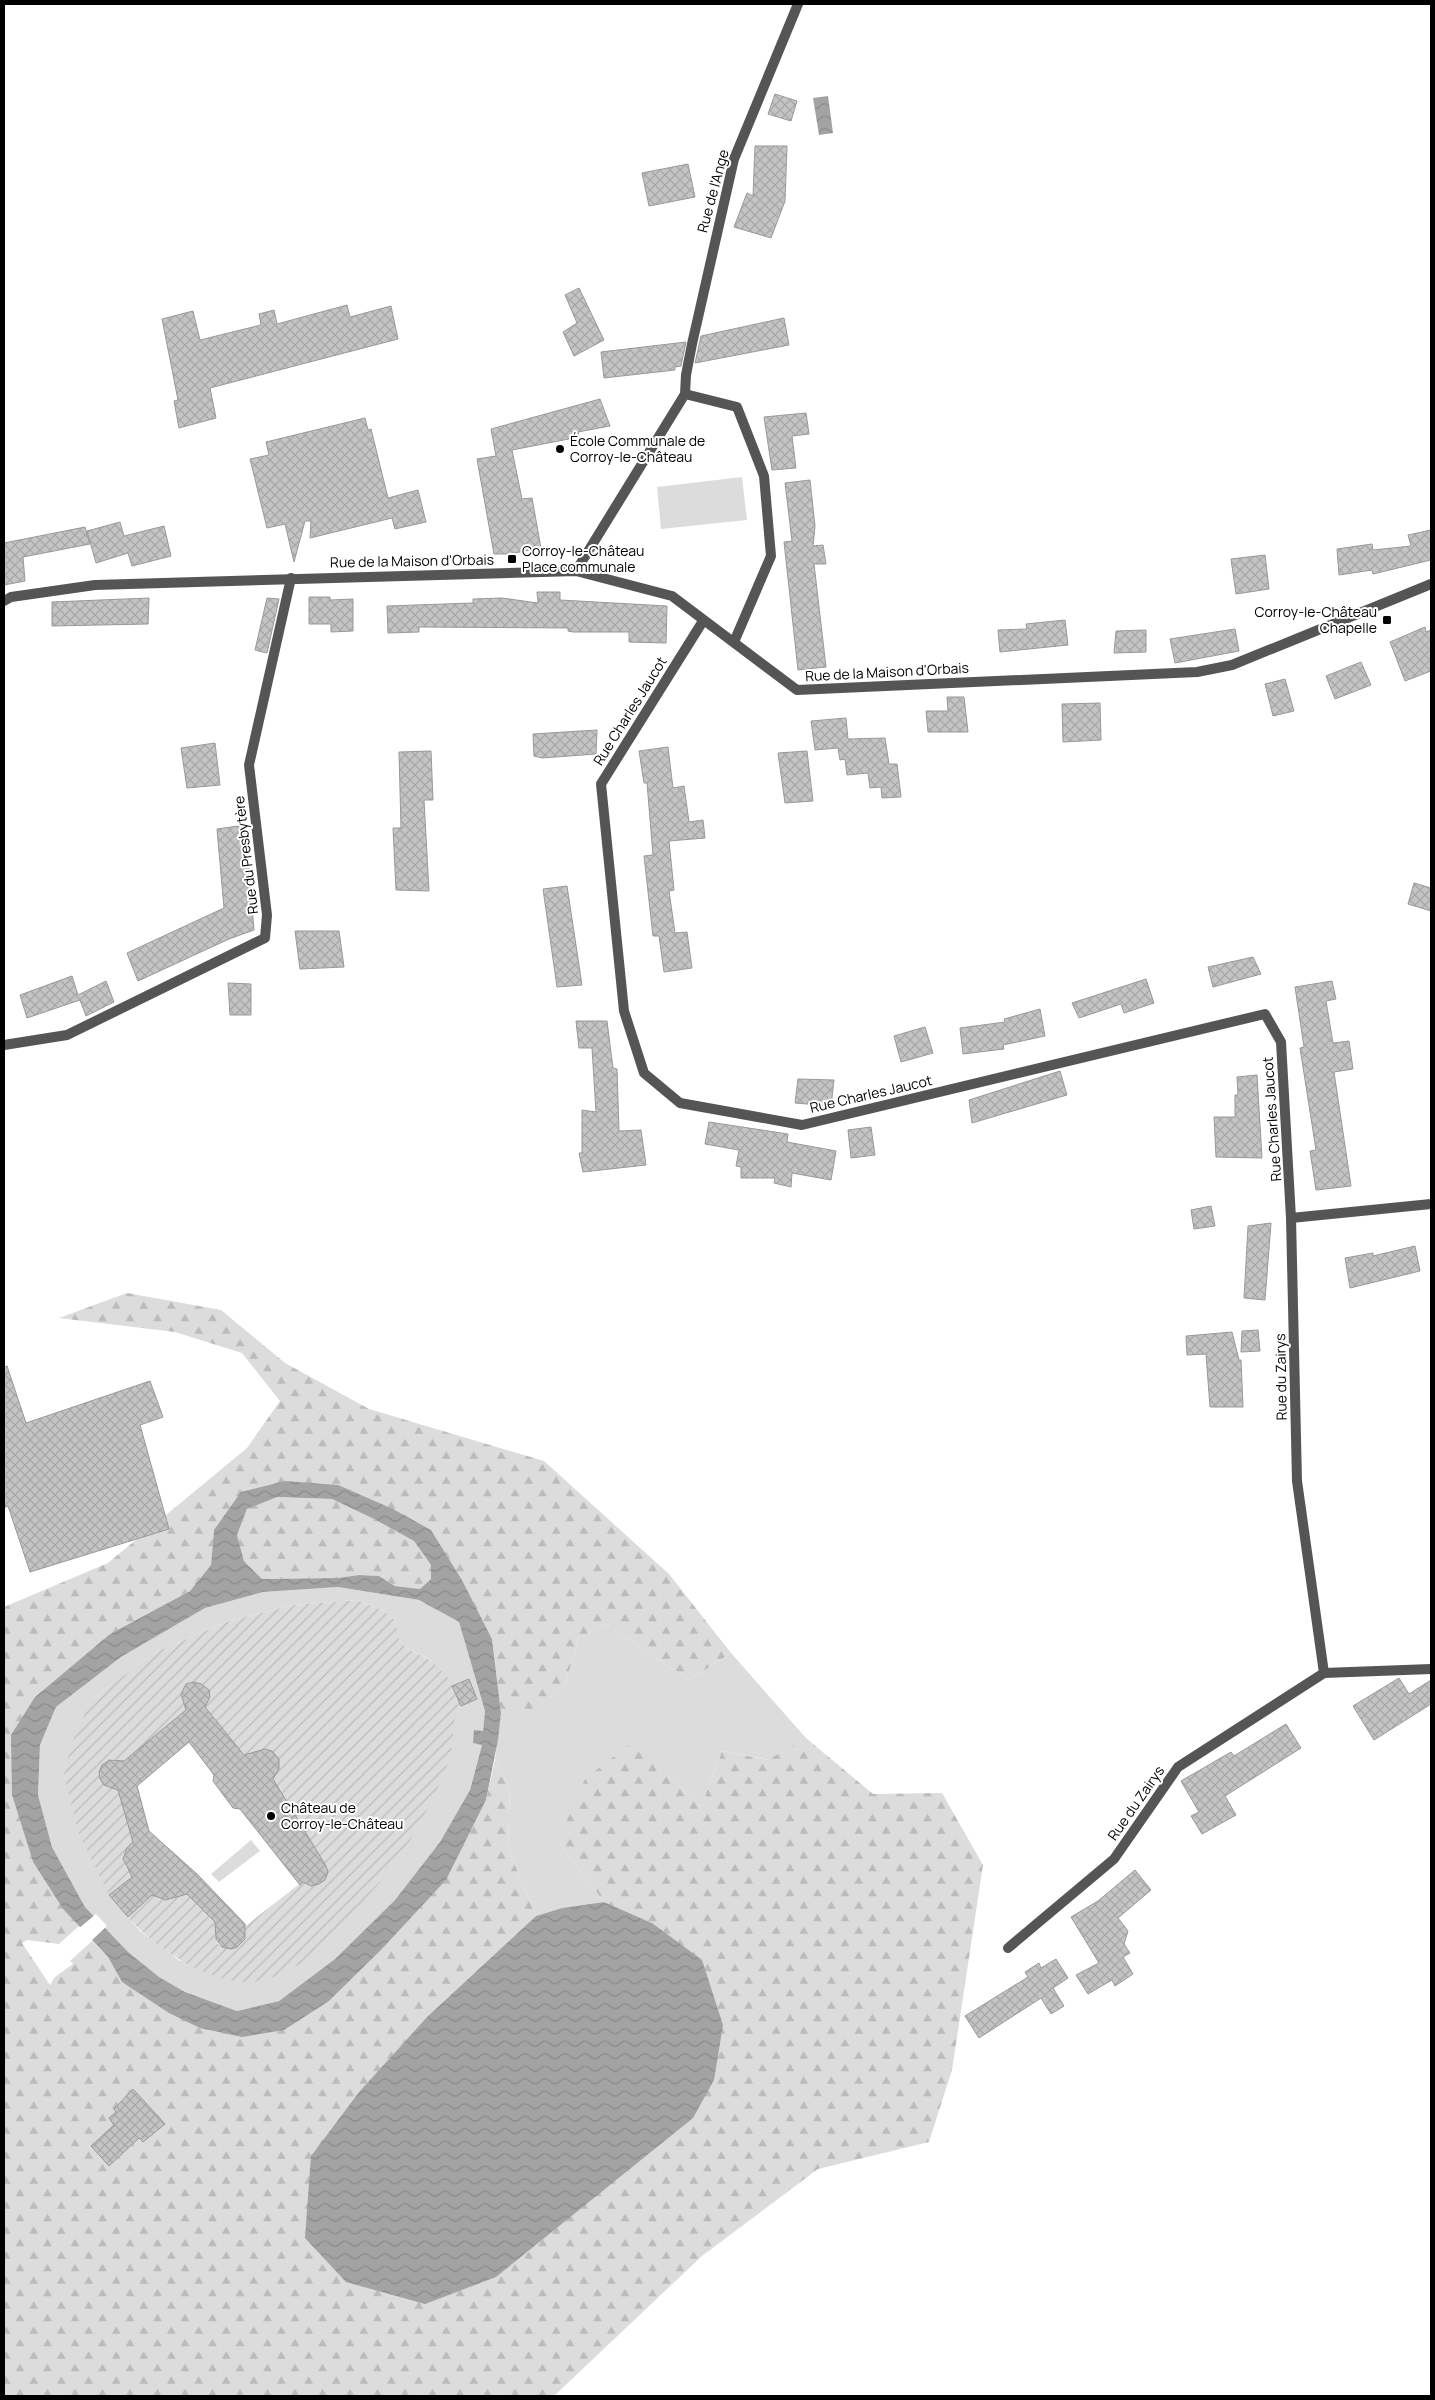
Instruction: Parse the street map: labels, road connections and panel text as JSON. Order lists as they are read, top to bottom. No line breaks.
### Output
{"streets":{"street":["Rue de l'Ange","Rue de la Maison d'Orbais","Rue Charles Jaucot","Rue du Presbytère","Rue du Zairys"]},"crossings":[["Rue de la Maison d'Orbais","Rue Charles Jaucot"],["Rue de la Maison d'Orbais","Rue du Presbytère"],["Rue Charles Jaucot","Rue du Zairys"]],"places":{"other":["École Communale de Corroy-le-Château","Château de Corroy-le-Château"],"transit":["Corroy-le-Château Place communale","Corroy-le-Château Chapelle"]}}
